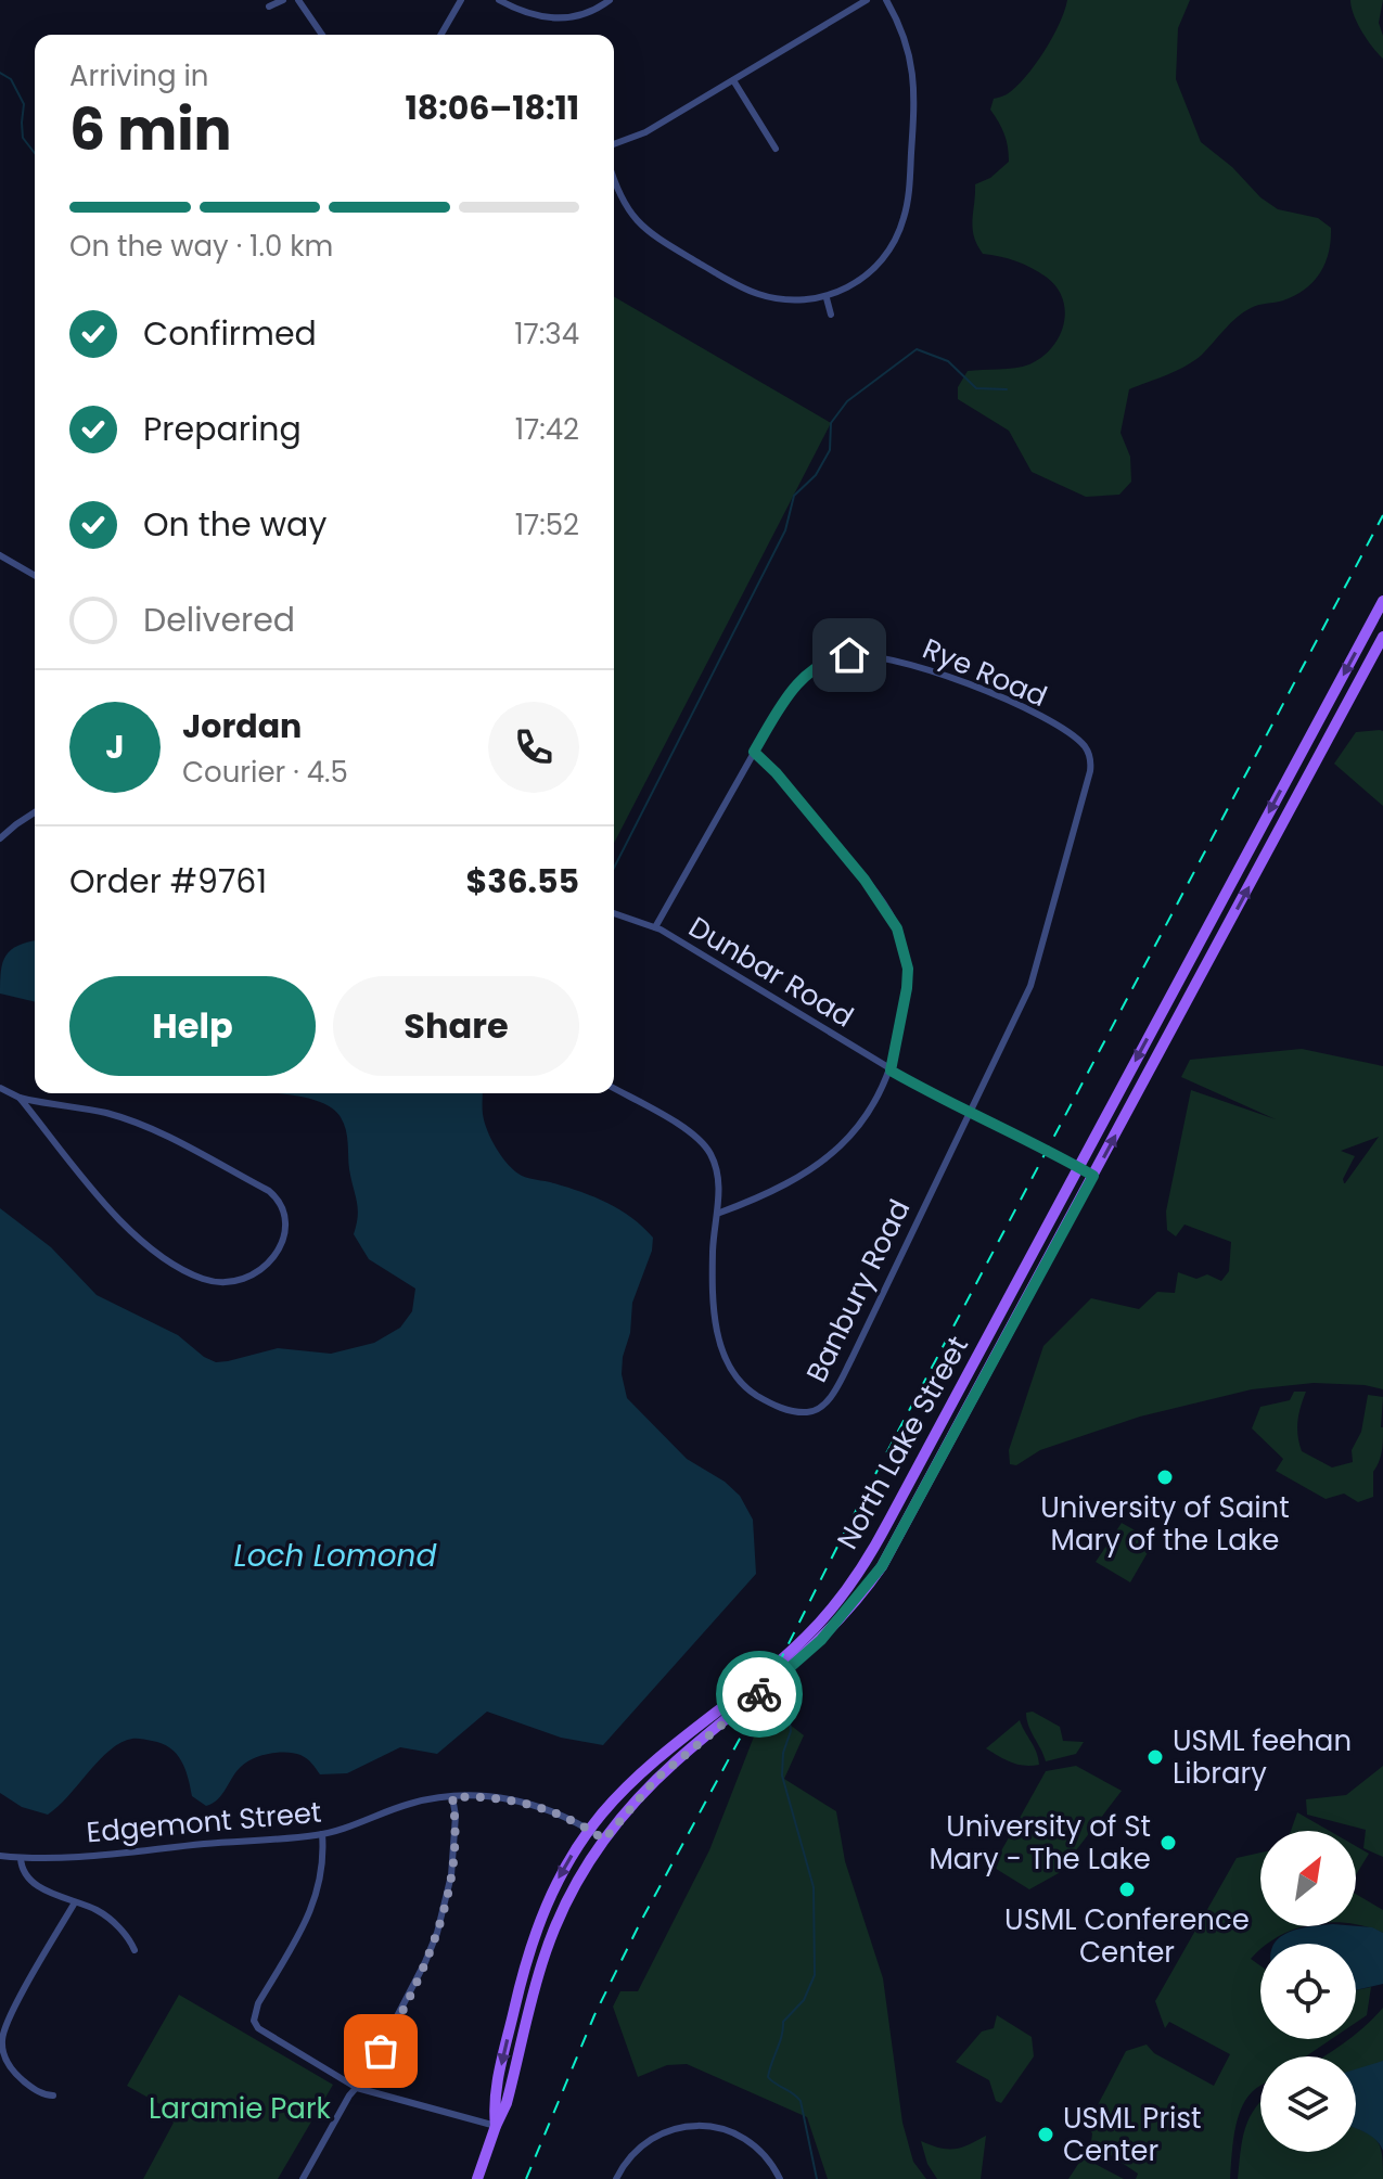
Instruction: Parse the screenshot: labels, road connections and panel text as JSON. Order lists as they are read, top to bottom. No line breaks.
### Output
{"streets":{"main road":["North Lake Street"],"street":["Rye Road","Dunbar Road","Banbury Road","Edgemont Street"]},"crossings":[["Rye Road","Banbury Road"],["Dunbar Road","Banbury Road"],["Dunbar Road","North Lake Street"],["North Lake Street","Edgemont Street"]],"water":["Loch Lomond"],"parks":["Laramie Park"],"places":["University of Saint Mary of the Lake","USML feehan Library","University of St Mary - The Lake","USML Conference Center","USML Prist Center"],"north":"top right","page":{"heading":["6 min","Arriving in","18:06–18:11"],"panel":["Jordan","Courier · 4.5","Order #9761","$36.55"],"bar":"On the way · 1.0 km","list":[["Confirmed","17:34"],["Preparing","17:42"],["On the way","17:52"],"Delivered"],"round":"J","buttons":["Help","Share"]}}
